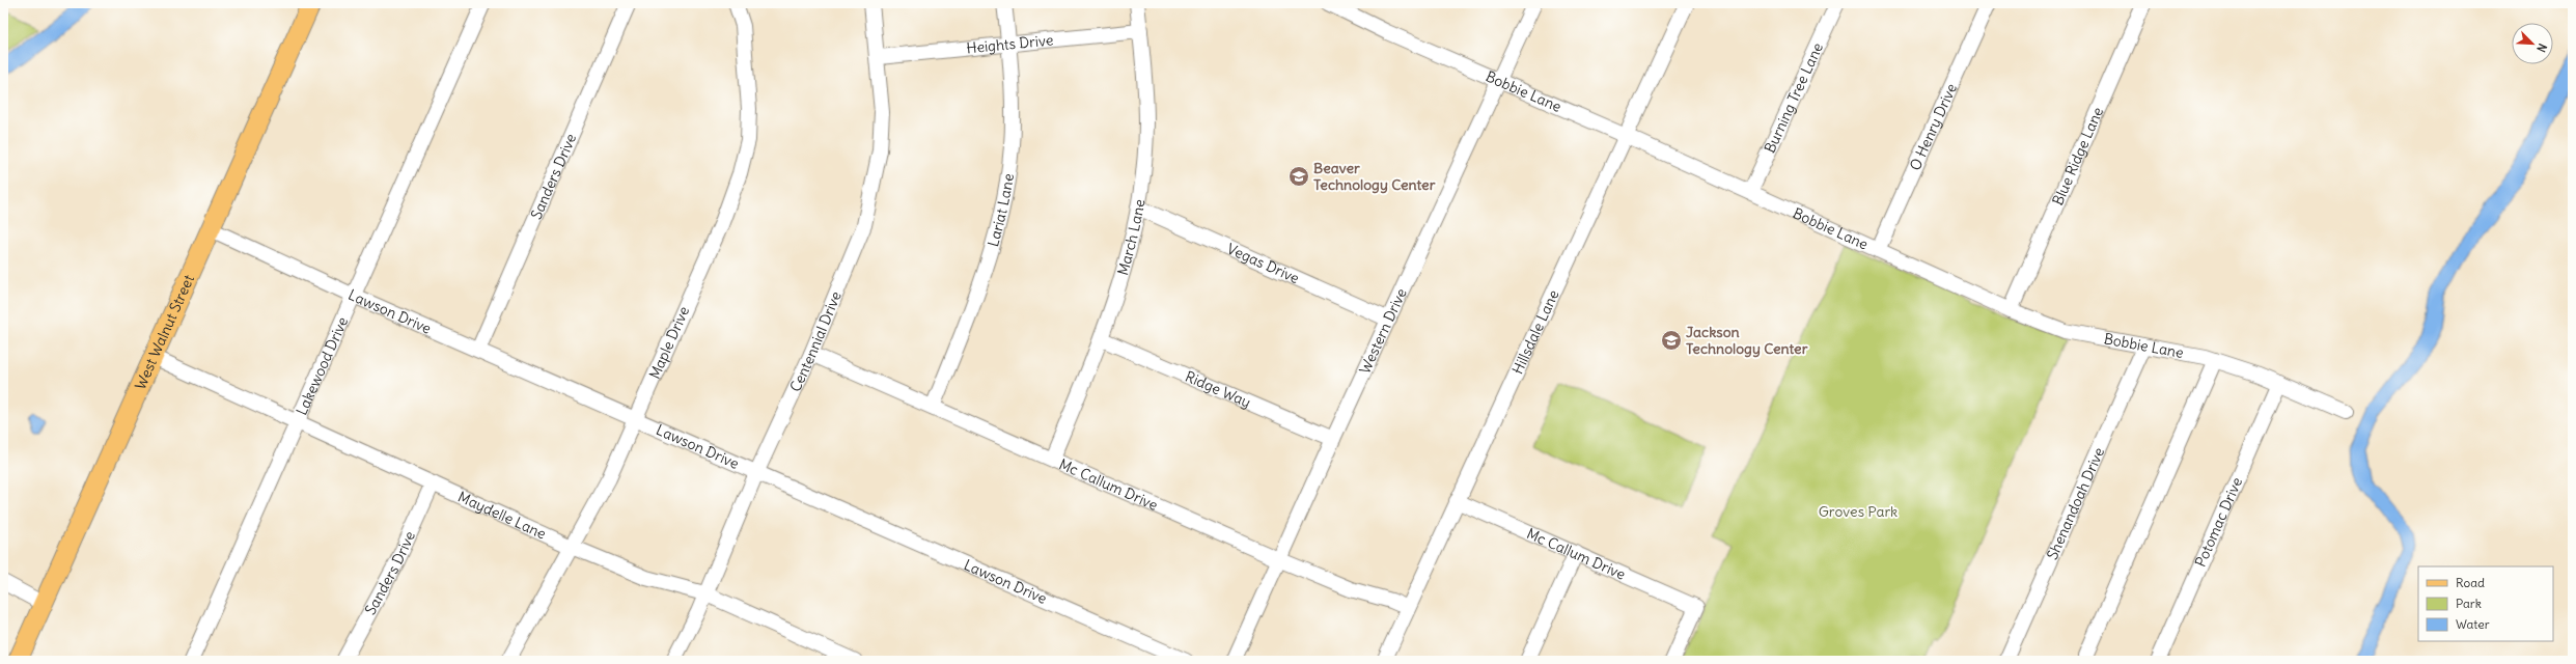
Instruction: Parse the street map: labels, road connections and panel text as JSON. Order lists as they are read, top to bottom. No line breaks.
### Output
{"streets":{"main road":["West Walnut Street"],"street":["Heights Drive","Bobbie Lane","Burning Tree Lane","O Henry Drive","Blue Ridge Lane","Sanders Drive","Lariat Lane","March Lane","Vegas Drive","Lawson Drive","Western Drive","Hillsdale Lane","Centennial Drive","Maple Drive","Lakewood Drive","Ridge Way","Mc Callum Drive","Shenandoah Drive","Maydelle Lane","Potomac Drive"]},"crossings":[["Heights Drive","Lariat Lane"],["Heights Drive","March Lane"],["Heights Drive","Centennial Drive"],["Bobbie Lane","Burning Tree Lane"],["Bobbie Lane","O Henry Drive"],["Bobbie Lane","Blue Ridge Lane"],["Bobbie Lane","Western Drive"],["Bobbie Lane","Hillsdale Lane"],["Bobbie Lane","Shenandoah Drive"],["Bobbie Lane","Potomac Drive"],["Sanders Drive","Lawson Drive"],["Sanders Drive","Maydelle Lane"],["Lariat Lane","Mc Callum Drive"],["March Lane","Vegas Drive"],["March Lane","Ridge Way"],["March Lane","Mc Callum Drive"],["Vegas Drive","Western Drive"],["Lawson Drive","West Walnut Street"],["Lawson Drive","Centennial Drive"],["Lawson Drive","Maple Drive"],["Lawson Drive","Lakewood Drive"],["West Walnut Street","Maydelle Lane"],["Western Drive","Ridge Way"],["Western Drive","Mc Callum Drive"],["Hillsdale Lane","Mc Callum Drive"],["Centennial Drive","Mc Callum Drive"],["Centennial Drive","Maydelle Lane"],["Maple Drive","Maydelle Lane"],["Lakewood Drive","Maydelle Lane"]],"parks":["Groves Park"],"places":{"school or university":["Beaver Technology Center","Jackson Technology Center"]},"legend":["Road","Park","Water"],"north":"bottom right"}
